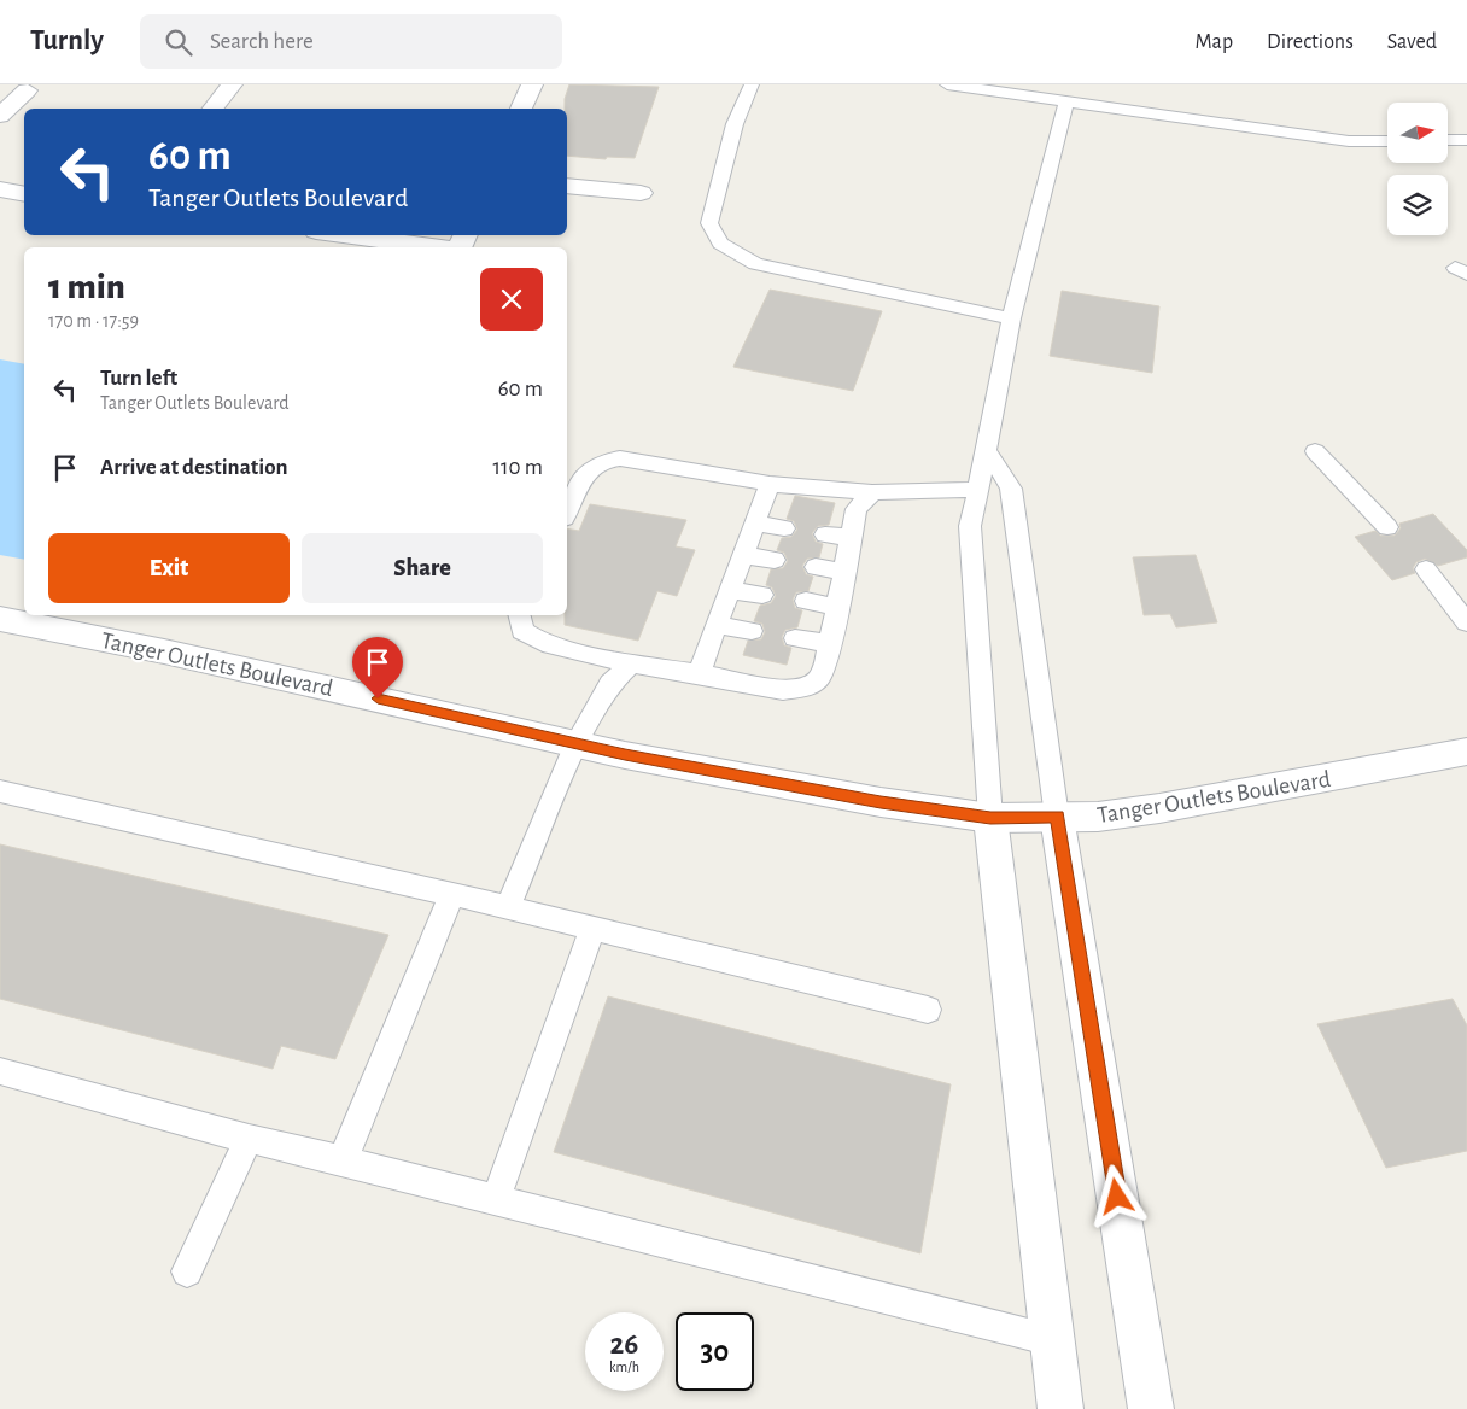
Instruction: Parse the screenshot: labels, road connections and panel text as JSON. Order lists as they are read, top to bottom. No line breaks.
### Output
{"streets":{"street":["Tanger Outlets Boulevard"]},"north":"right","page":{"header":"Turnly","search":"Search here","nav":["Map","Directions","Saved"],"turn":["60 m","Tanger Outlets Boulevard"],"heading":["1 min","170 m · 17:59"],"list":[{"name":"Turn left","note":"Tanger Outlets Boulevard","value":"60 m"},{"name":"Arrive at destination","value":"110 m"}],"buttons":["Exit","Share"],"speed":"26 km/h","limit":"30"}}
